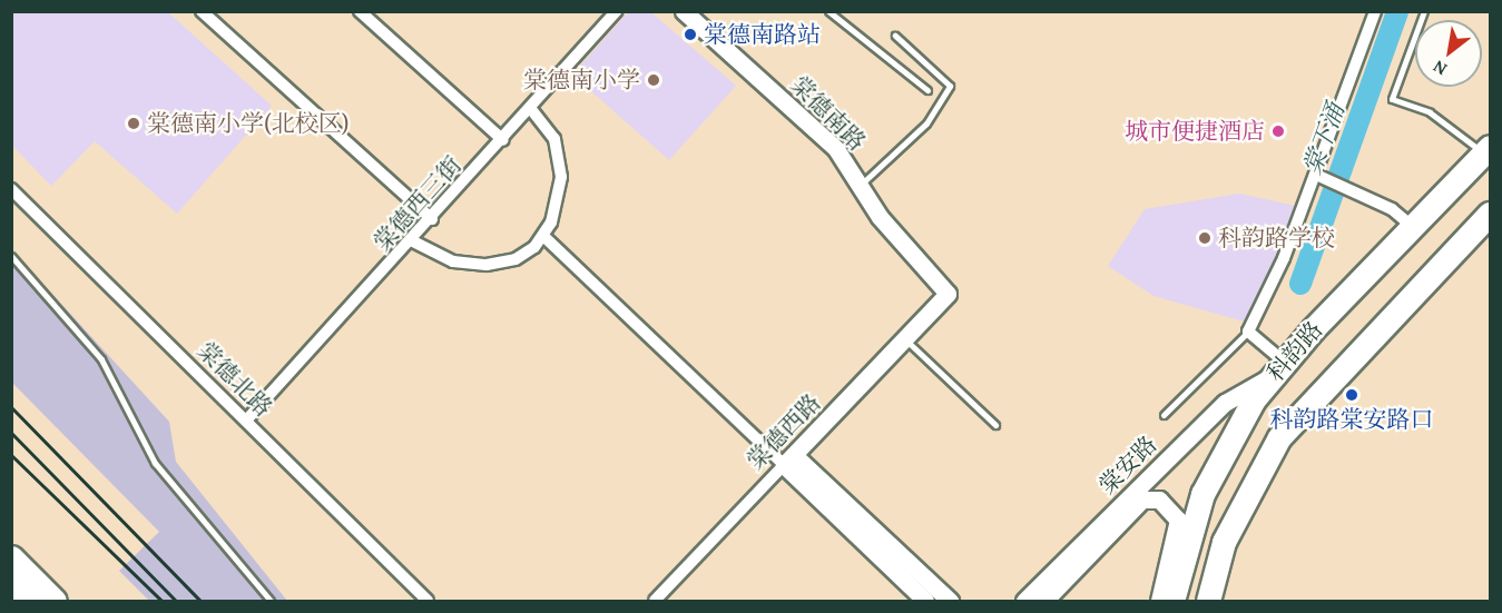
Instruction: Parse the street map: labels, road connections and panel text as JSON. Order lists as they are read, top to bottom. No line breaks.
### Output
{"streets":{"highway":["科韵路"],"street":["棠德南路","棠德西三街","棠德北路","棠德西路","棠安路"]},"crossings":[["棠德南路","棠德西路"],["棠德西三街","棠德北路"],["科韵路","棠安路"]],"water":["棠下涌"],"places":["棠德南路站","棠德南小学","棠德南小学(北校区)","城市便捷酒店","科韵路学校","科韵路棠安路口"],"north":"bottom left"}
